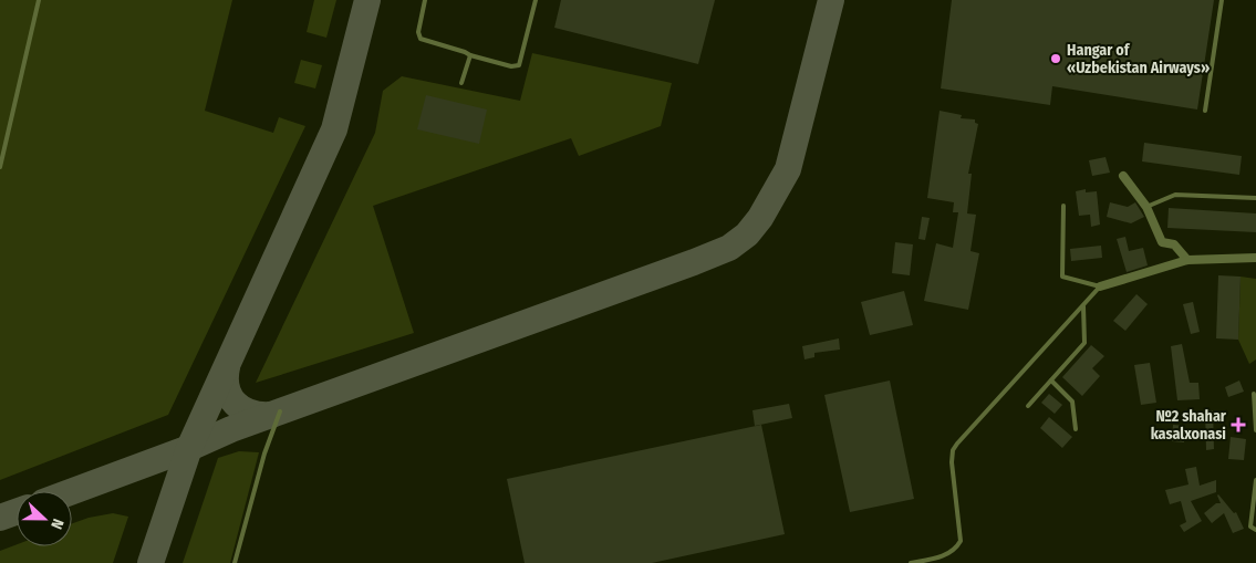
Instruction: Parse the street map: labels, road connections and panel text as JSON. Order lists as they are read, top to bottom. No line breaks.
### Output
{"places":{"other":["Hangar of «Uzbekistan Airways»"],"health":["№2 shahar kasalxonasi"]},"north":"right"}
